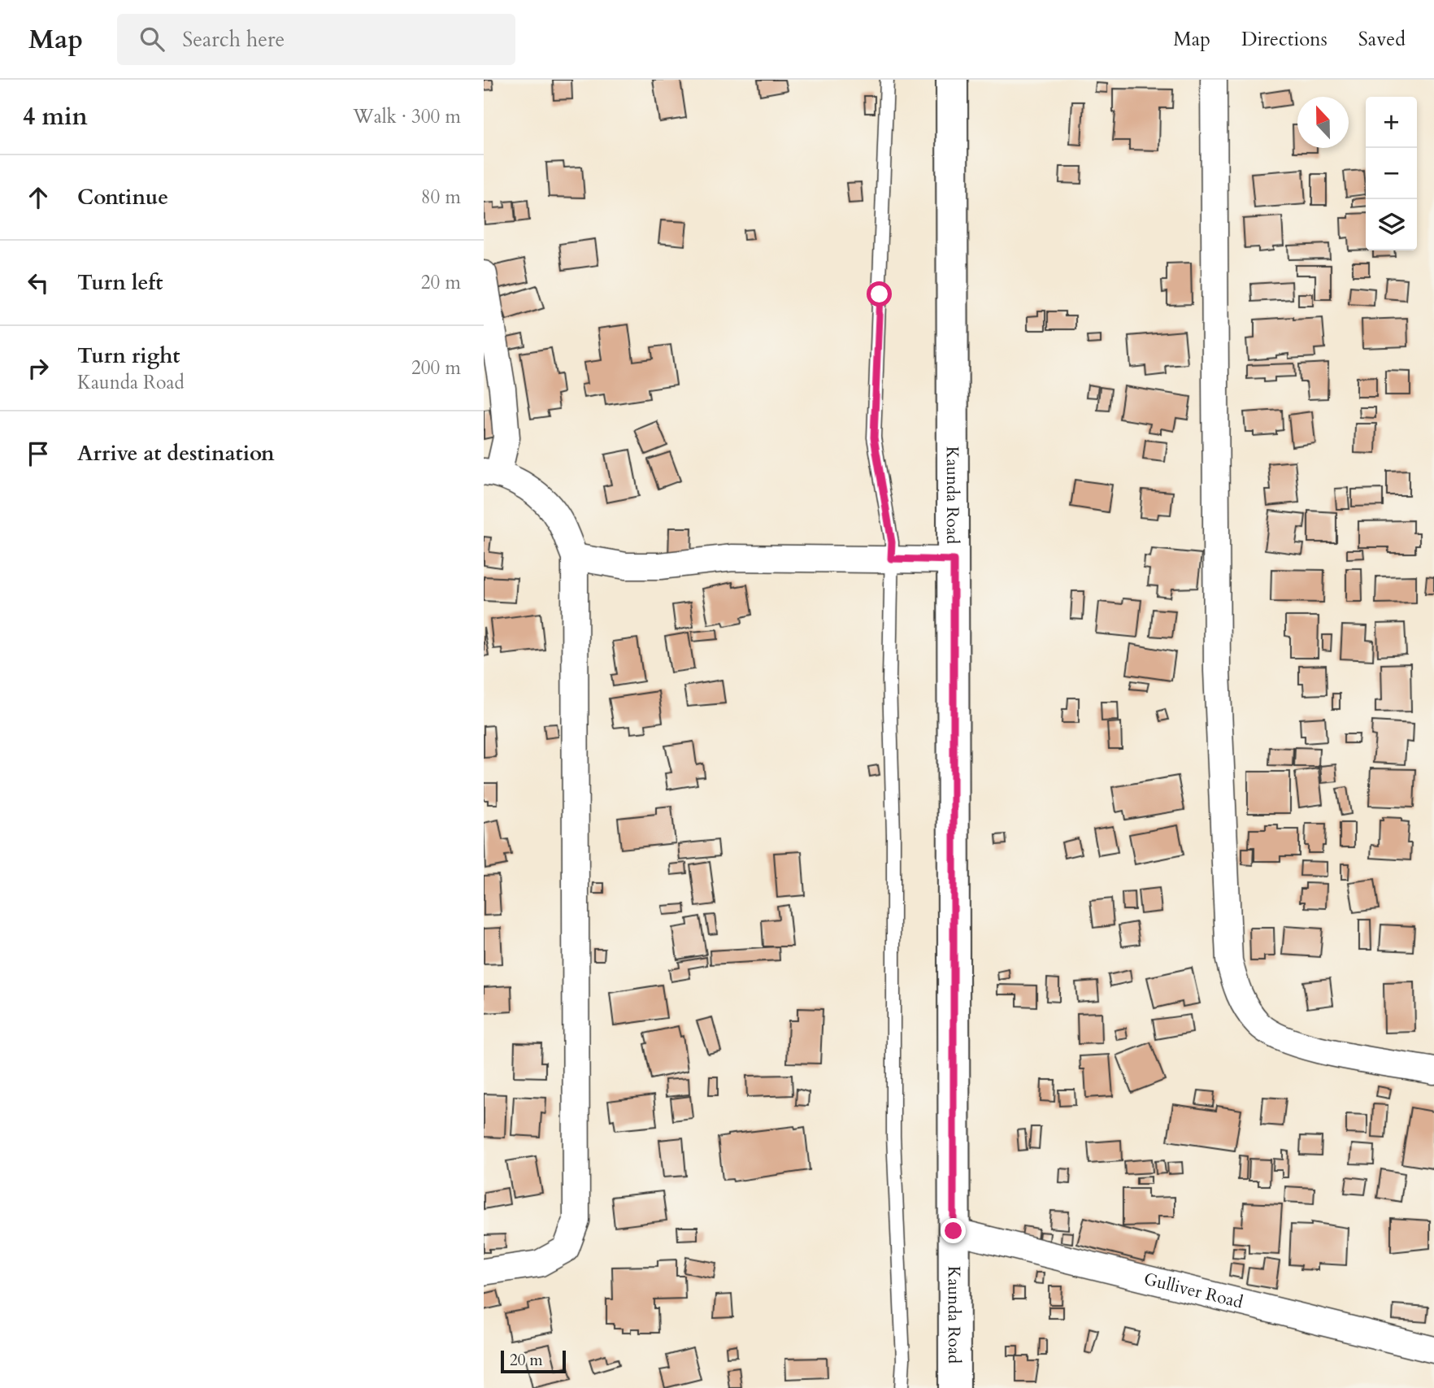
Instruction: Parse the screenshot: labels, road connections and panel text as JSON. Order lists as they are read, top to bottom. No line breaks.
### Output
{"streets":{"main road":["Kaunda Road"],"street":["Gulliver Road"]},"crossings":[["Kaunda Road","Gulliver Road"]],"scale_bar":"20 m","north":"top","page":{"header":"Map","search":"Search here","nav":["Map","Directions","Saved"],"heading":["4 min","Walk · 300 m"],"map_buttons":["+","−"],"list":[["Continue","80 m"],["Turn left","20 m"],["Turn right","Kaunda Road","200 m"],"Arrive at destination"],"scale":"20 m"}}
